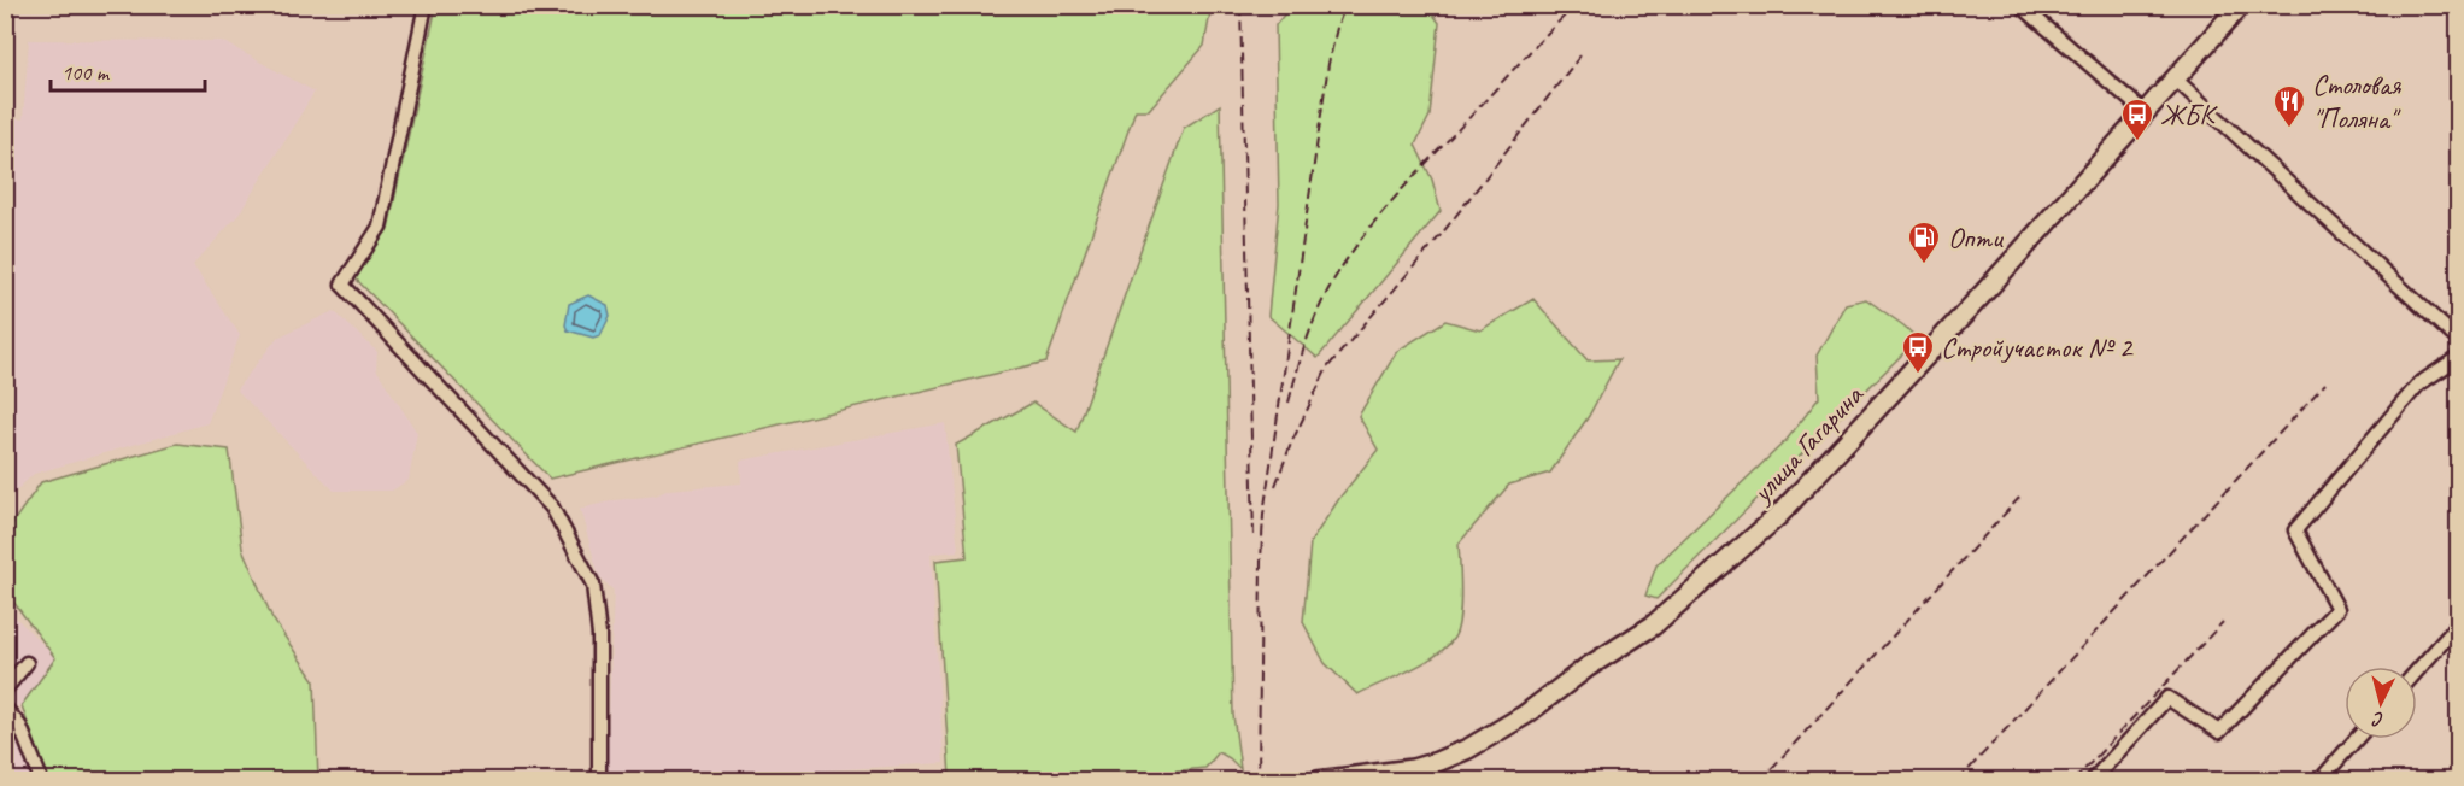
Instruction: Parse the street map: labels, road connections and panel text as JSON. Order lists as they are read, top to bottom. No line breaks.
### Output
{"streets":{"main road":["улица Гагарина"]},"places":{"restaurant":["Столовая \"Поляна\""],"bus stop":["ЖБК","Стройучасток № 2"],"fuel station":["Опти"]},"scale_bar":"100 m","north":"bottom"}
